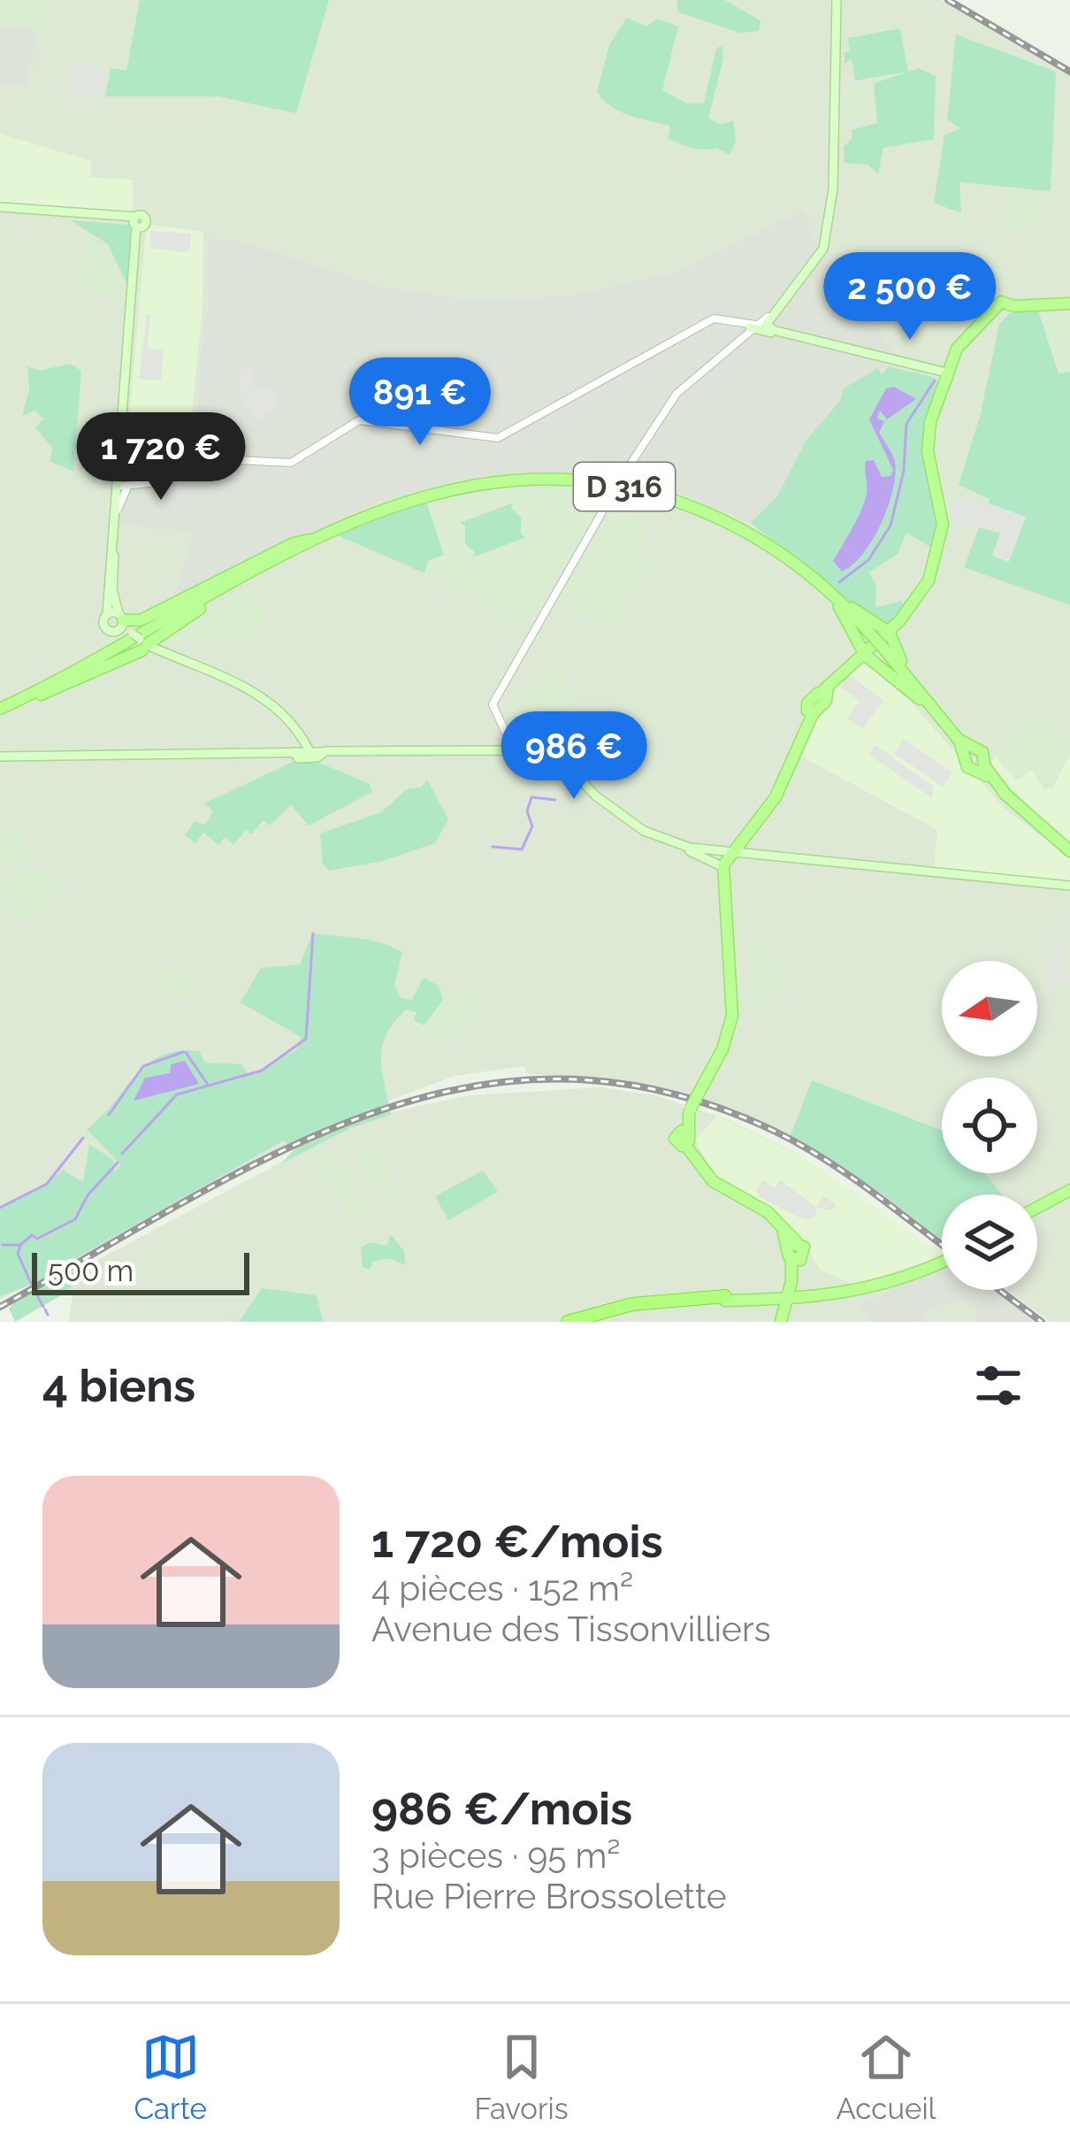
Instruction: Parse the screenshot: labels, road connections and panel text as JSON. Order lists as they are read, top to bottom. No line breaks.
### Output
{"streets":{"main road":["D 316"]},"scale_bar":"500 m","north":"left","page":{"price":["2 500 €","891 €","1 720 €","986 €"],"scale":"500 m","heading":"4 biens","list":[{"name":"1 720 €/mois","note":"4 pièces · 152 m² · Avenue des Tissonvilliers"},{"name":"986 €/mois","note":"3 pièces · 95 m² · Rue Pierre Brossolette"}],"tabs":["Carte","Favoris","Accueil"]}}
